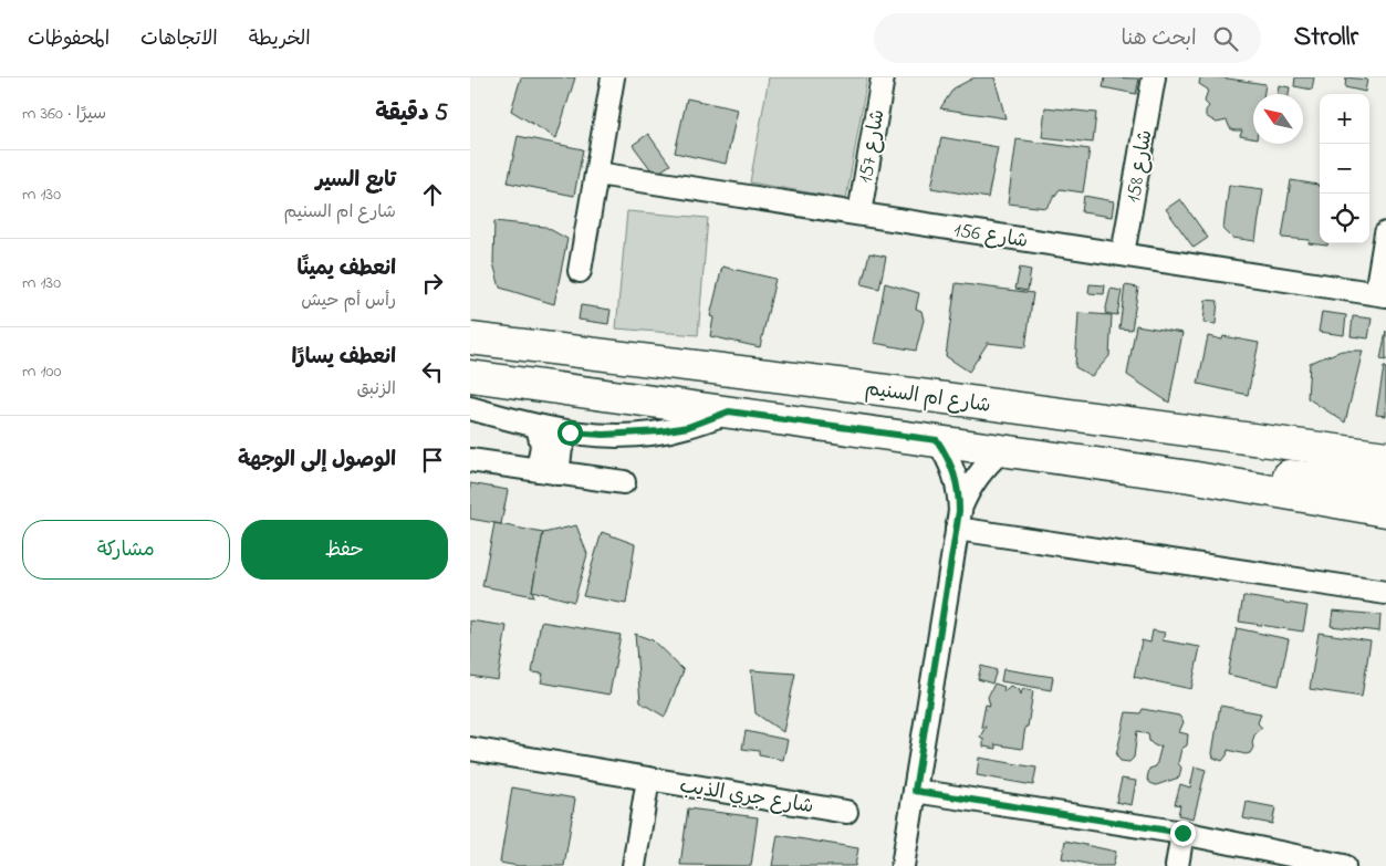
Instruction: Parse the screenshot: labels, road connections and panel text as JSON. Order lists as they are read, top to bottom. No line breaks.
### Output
{"streets":{"main road":["شارع ام السنيم"],"street":["شارع 157","شارع 158","شارع 156","شارع جري الذيب"]},"crossings":[["شارع 157","شارع 156"],["شارع 158","شارع 156"]],"north":"top left","page":{"header":"Strollr","search":"ابحث هنا","nav":["الخريطة","الاتجاهات","المحفوظات"],"heading":["5 دقيقة","سيرًا · 360 m"],"map_buttons":["+","−"],"list":[["تابع السير","شارع ام السنيم","130 m"],["انعطف يمينًا","رأس أم حيش","130 m"],["انعطف يسارًا","الزنبق","100 m"],"الوصول إلى الوجهة"],"buttons":["حفظ","مشاركة"]}}
